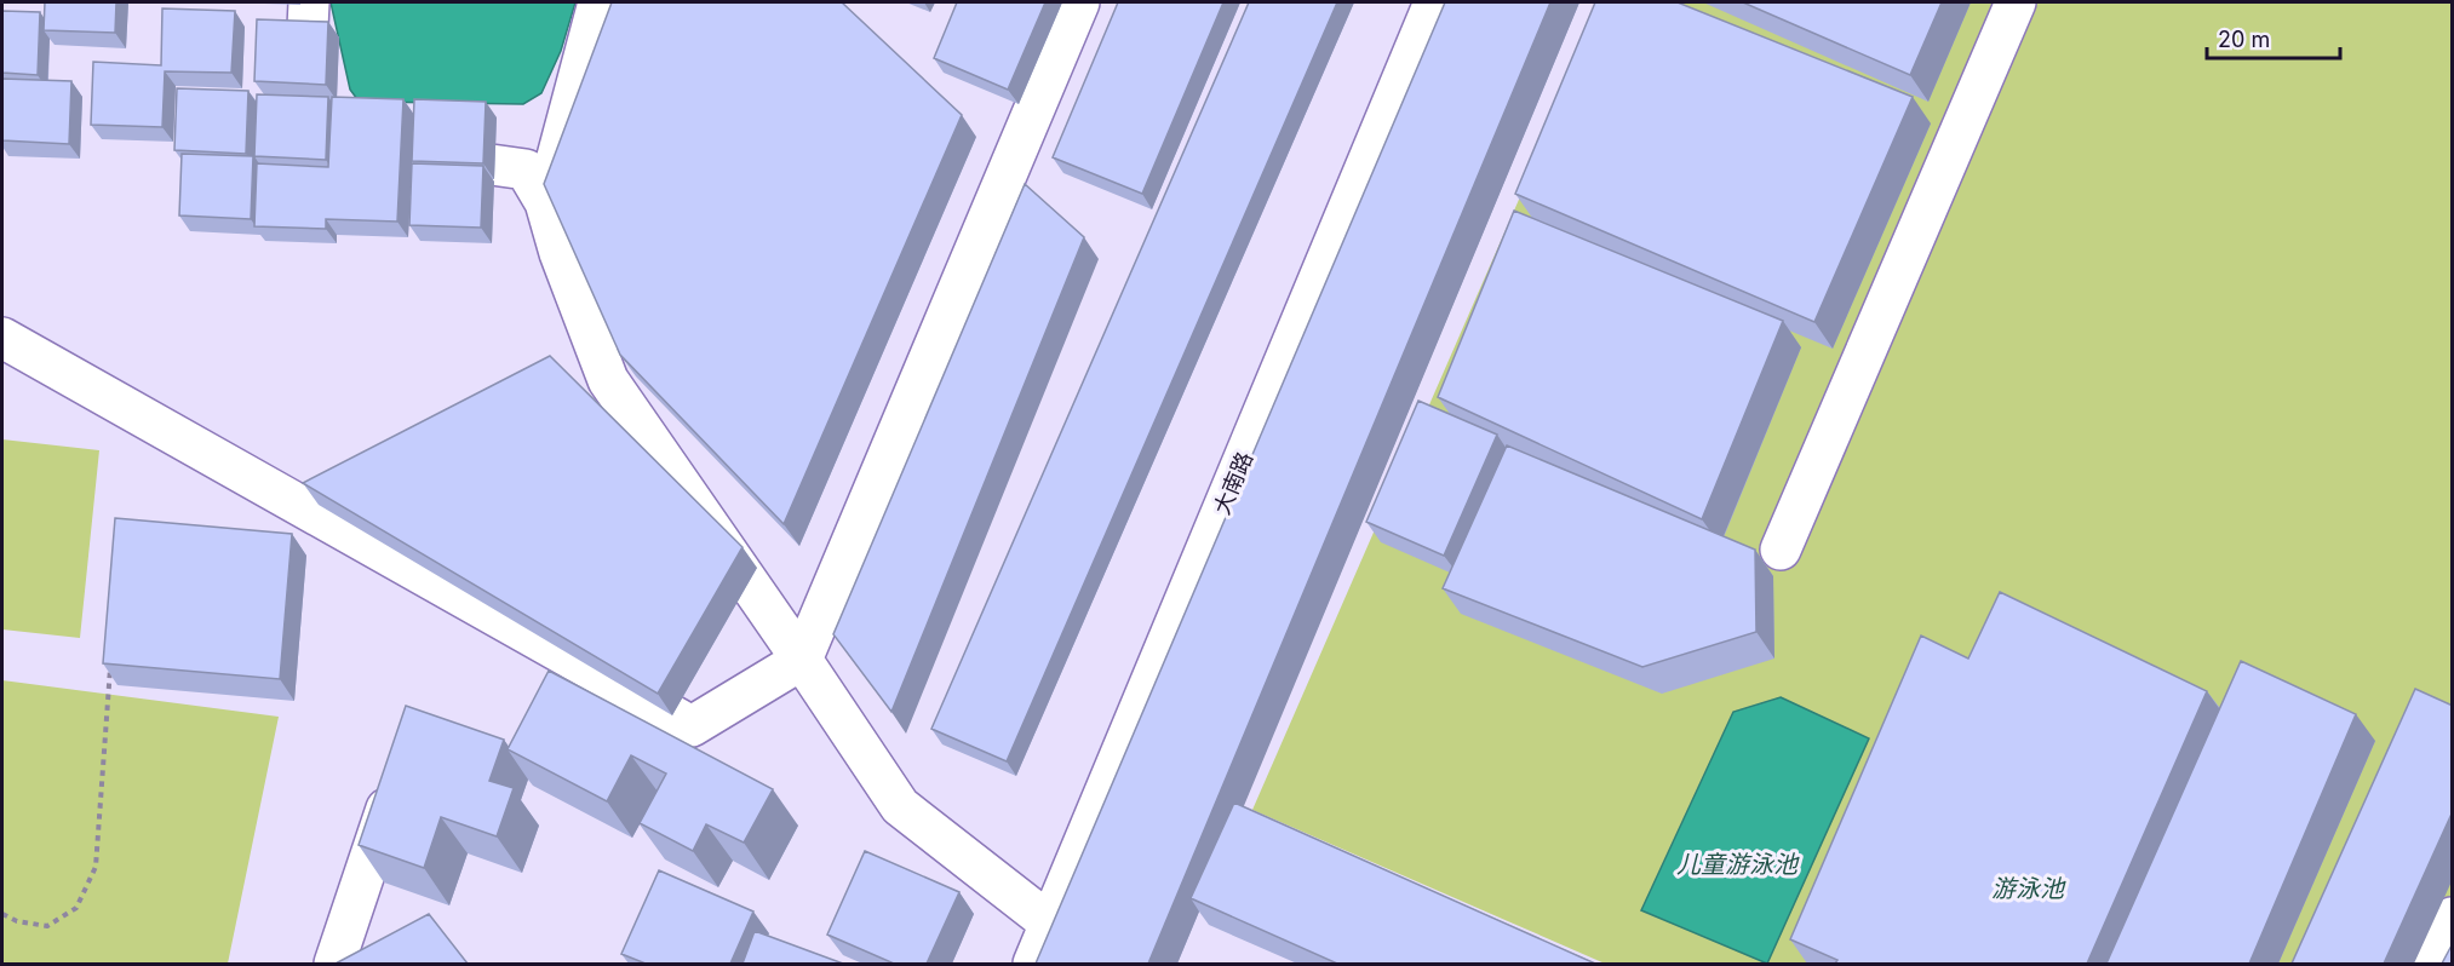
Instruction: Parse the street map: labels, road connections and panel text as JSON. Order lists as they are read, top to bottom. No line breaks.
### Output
{"streets":{"street":["大南路"]},"water":["儿童游泳池","游泳池"],"scale_bar":"20 m"}
